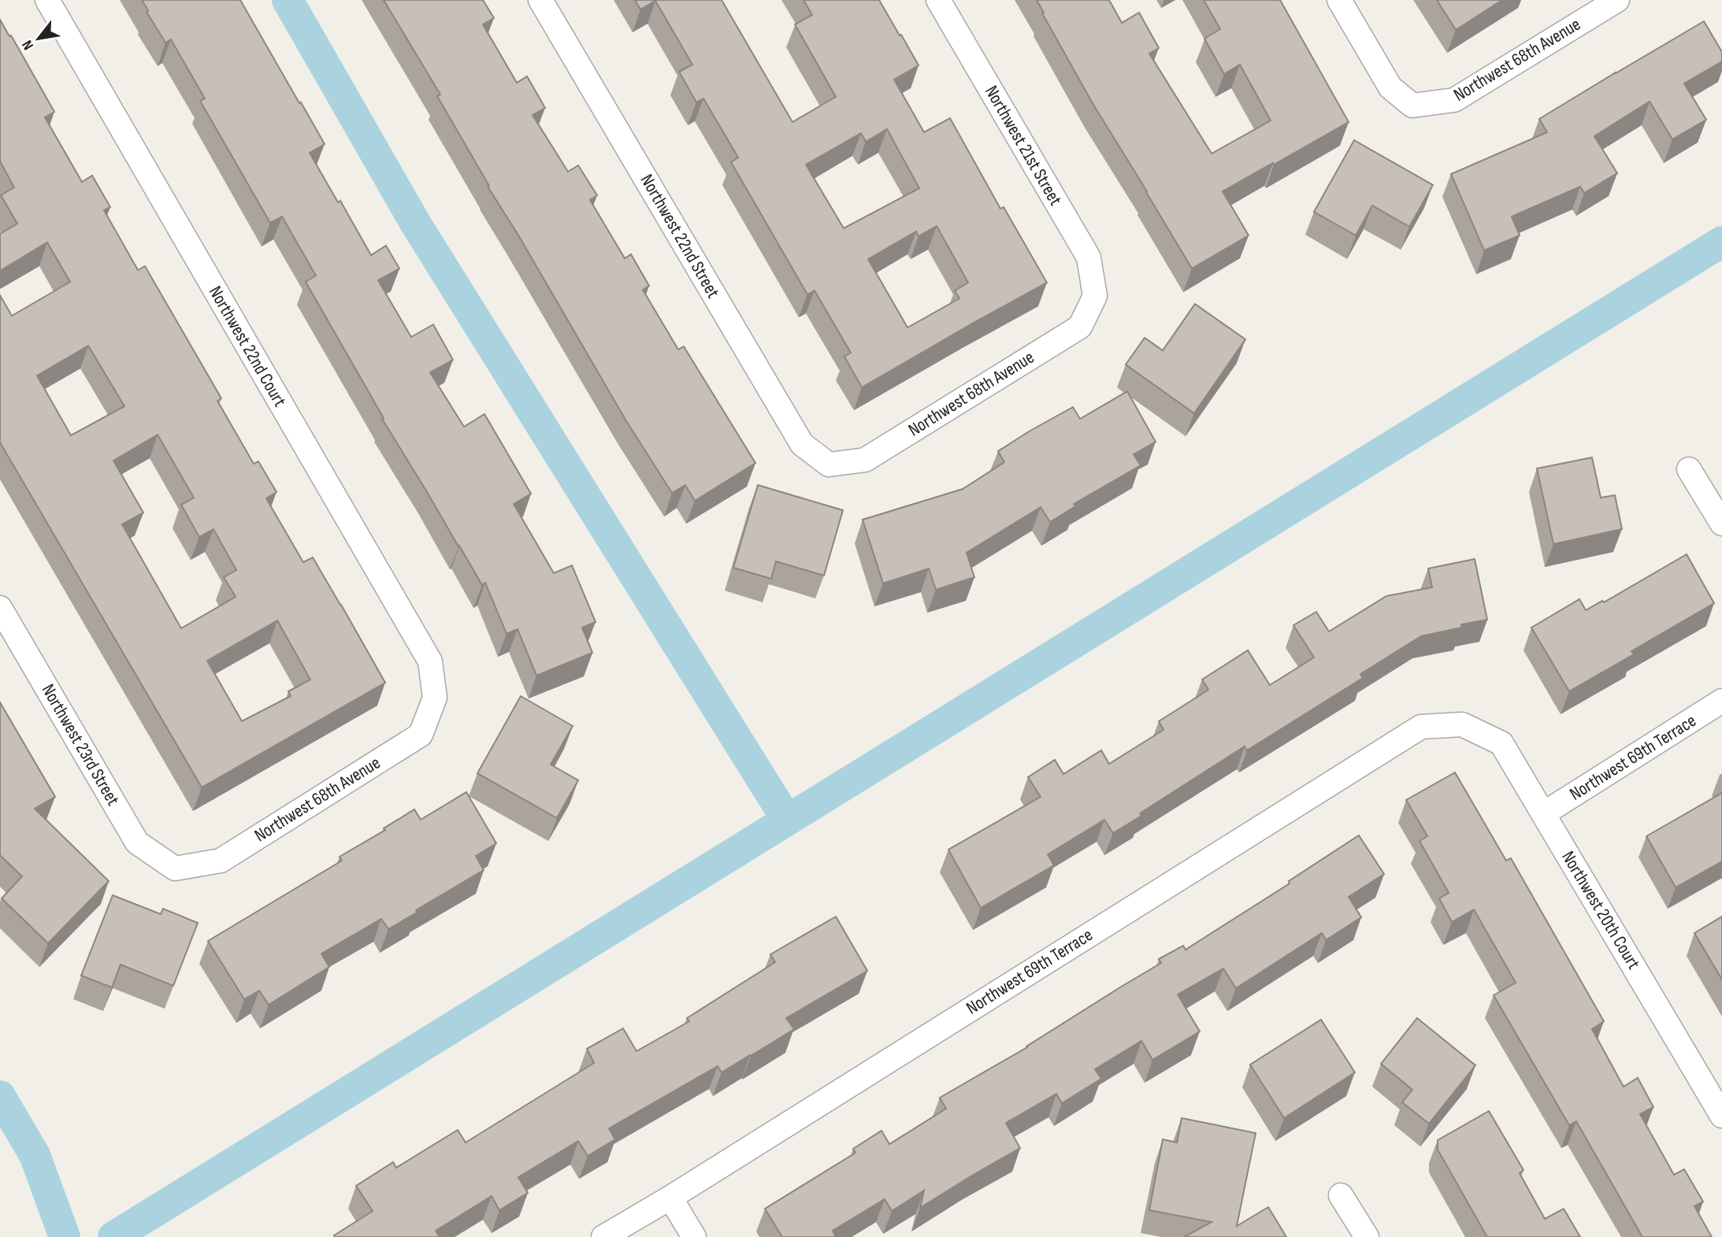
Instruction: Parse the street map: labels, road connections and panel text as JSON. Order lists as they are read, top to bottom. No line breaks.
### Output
{"streets":{"street":["Northwest 68th Avenue","Northwest 21st Street","Northwest 22nd Street","Northwest 22nd Court","Northwest 23rd Street","Northwest 69th Terrace","Northwest 20th Court"]},"crossings":[["Northwest 68th Avenue","Northwest 21st Street"],["Northwest 68th Avenue","Northwest 22nd Street"],["Northwest 68th Avenue","Northwest 22nd Court"],["Northwest 68th Avenue","Northwest 23rd Street"],["Northwest 69th Terrace","Northwest 20th Court"]],"north":"bottom left"}
